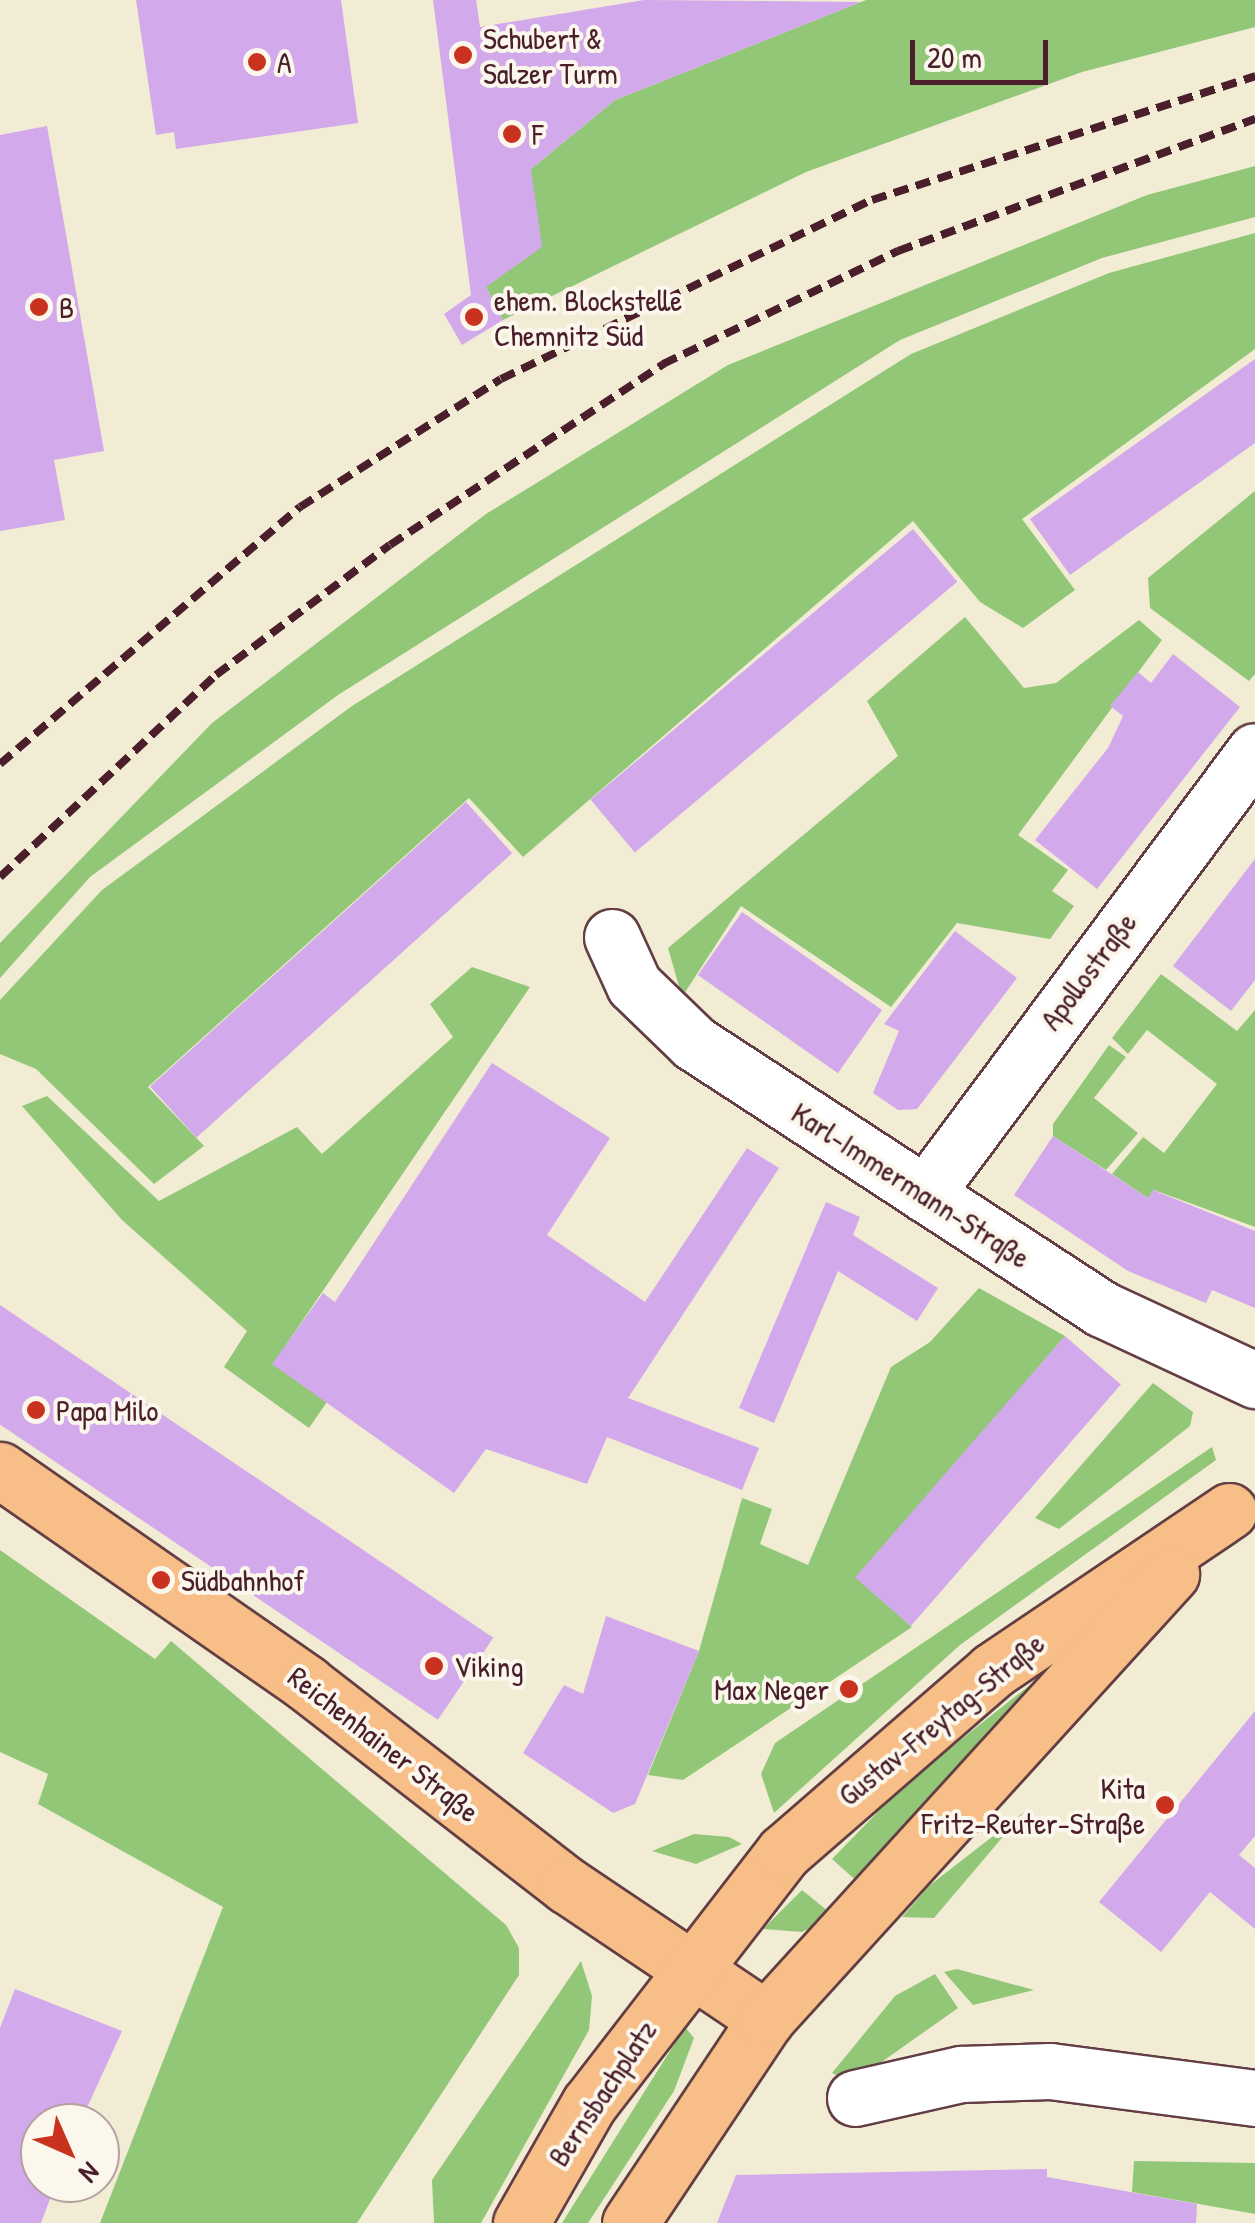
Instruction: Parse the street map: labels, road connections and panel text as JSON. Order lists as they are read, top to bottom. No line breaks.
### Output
{"streets":{"main road":["Gustav-Freytag-Straße","Reichenhainer Straße","Bernsbachplatz"],"street":["Apollostraße","Karl-Immermann-Straße"]},"crossings":[["Apollostraße","Karl-Immermann-Straße"],["Gustav-Freytag-Straße","Reichenhainer Straße"],["Gustav-Freytag-Straße","Bernsbachplatz"],["Reichenhainer Straße","Bernsbachplatz"]],"places":["Schubert & Salzer Turm","A","F","B","ehem. Blockstelle Chemnitz Süd","Papa Milo","Südbahnhof","Viking","Max Neger","Kita Fritz-Reuter-Straße"],"scale_bar":"20 m","north":"bottom right"}
